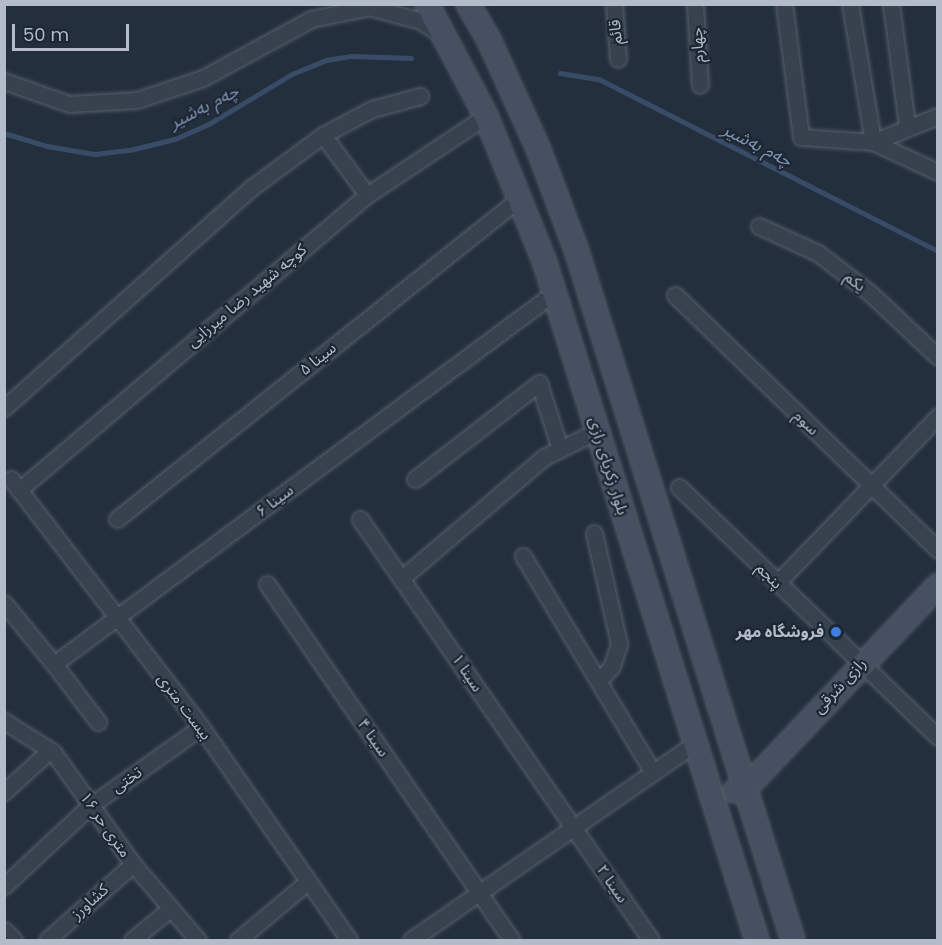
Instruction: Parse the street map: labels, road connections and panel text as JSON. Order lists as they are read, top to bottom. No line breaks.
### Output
{"streets":{"main road":["بلوار زکریای رازی","رازی شرقی"],"street":["قائم","چهارم","یکم","کوچه شهید رضا میرزایی","سینا ۵","سوم","سینا ۶","پنجم","۱ سینا","بیست متری","سینا ۴","تختی","۱۶ متری حر","سینا ۲","کشاورز"]},"crossings":[["کوچه شهید رضا میرزایی","بلوار زکریای رازی"],["کوچه شهید رضا میرزایی","بیست متری"],["سینا ۵","بلوار زکریای رازی"],["بلوار زکریای رازی","سینا ۶"],["سینا ۶","بیست متری"],["پنجم","رازی شرقی"],["۱ سینا","سینا ۲"],["بیست متری","تختی"],["تختی","۱۶ متری حر"],["۱۶ متری حر","کشاورز"]],"water":["چەم بەشیر"],"places":["فروشگاه مهر"],"scale_bar":"50 m"}
